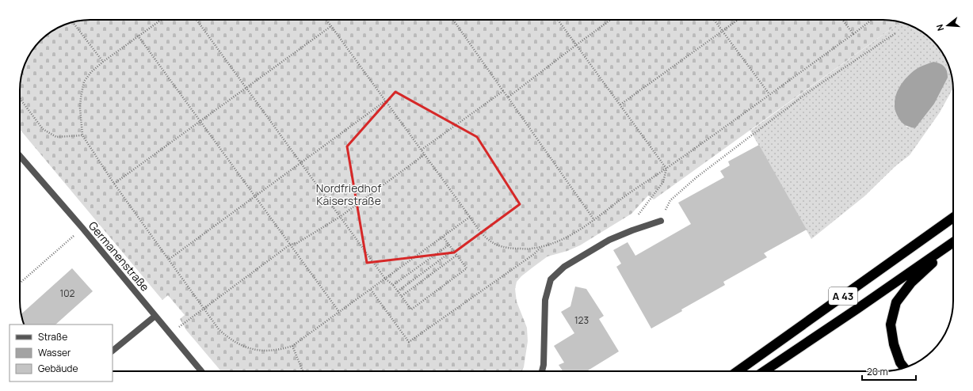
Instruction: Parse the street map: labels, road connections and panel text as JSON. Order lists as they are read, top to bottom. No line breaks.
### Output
{"streets":{"highway":["A 43"],"street":["Germanenstraße"]},"parks":["Nordfriedhof Kaiserstraße"],"house_numbers":["102","123"],"legend":["Straße","Wasser","Gebäude"],"scale_bar":"20 m","north":"left"}
